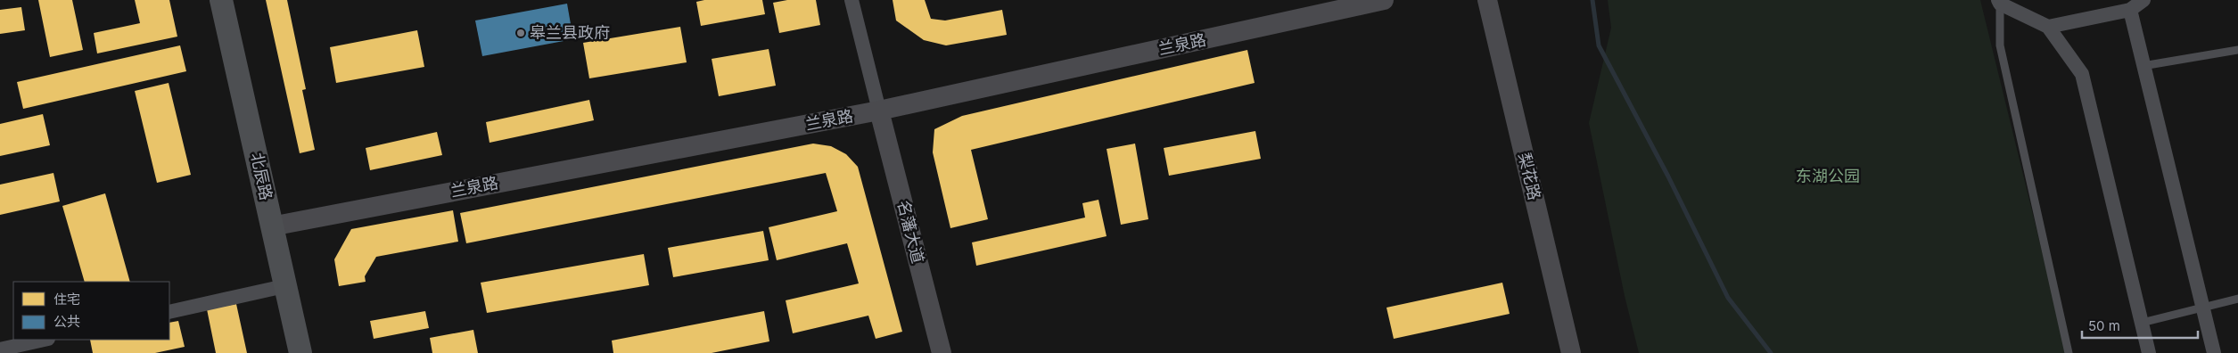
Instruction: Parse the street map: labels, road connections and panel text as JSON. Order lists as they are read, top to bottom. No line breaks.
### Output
{"streets":{"main road":["北辰路"],"street":["兰泉路","梨花路","名藩大道"]},"crossings":[["兰泉路","北辰路"],["兰泉路","名藩大道"]],"parks":["东湖公园"],"places":["皋兰县政府"],"legend":["住宅","公共"],"scale_bar":"50 m"}
